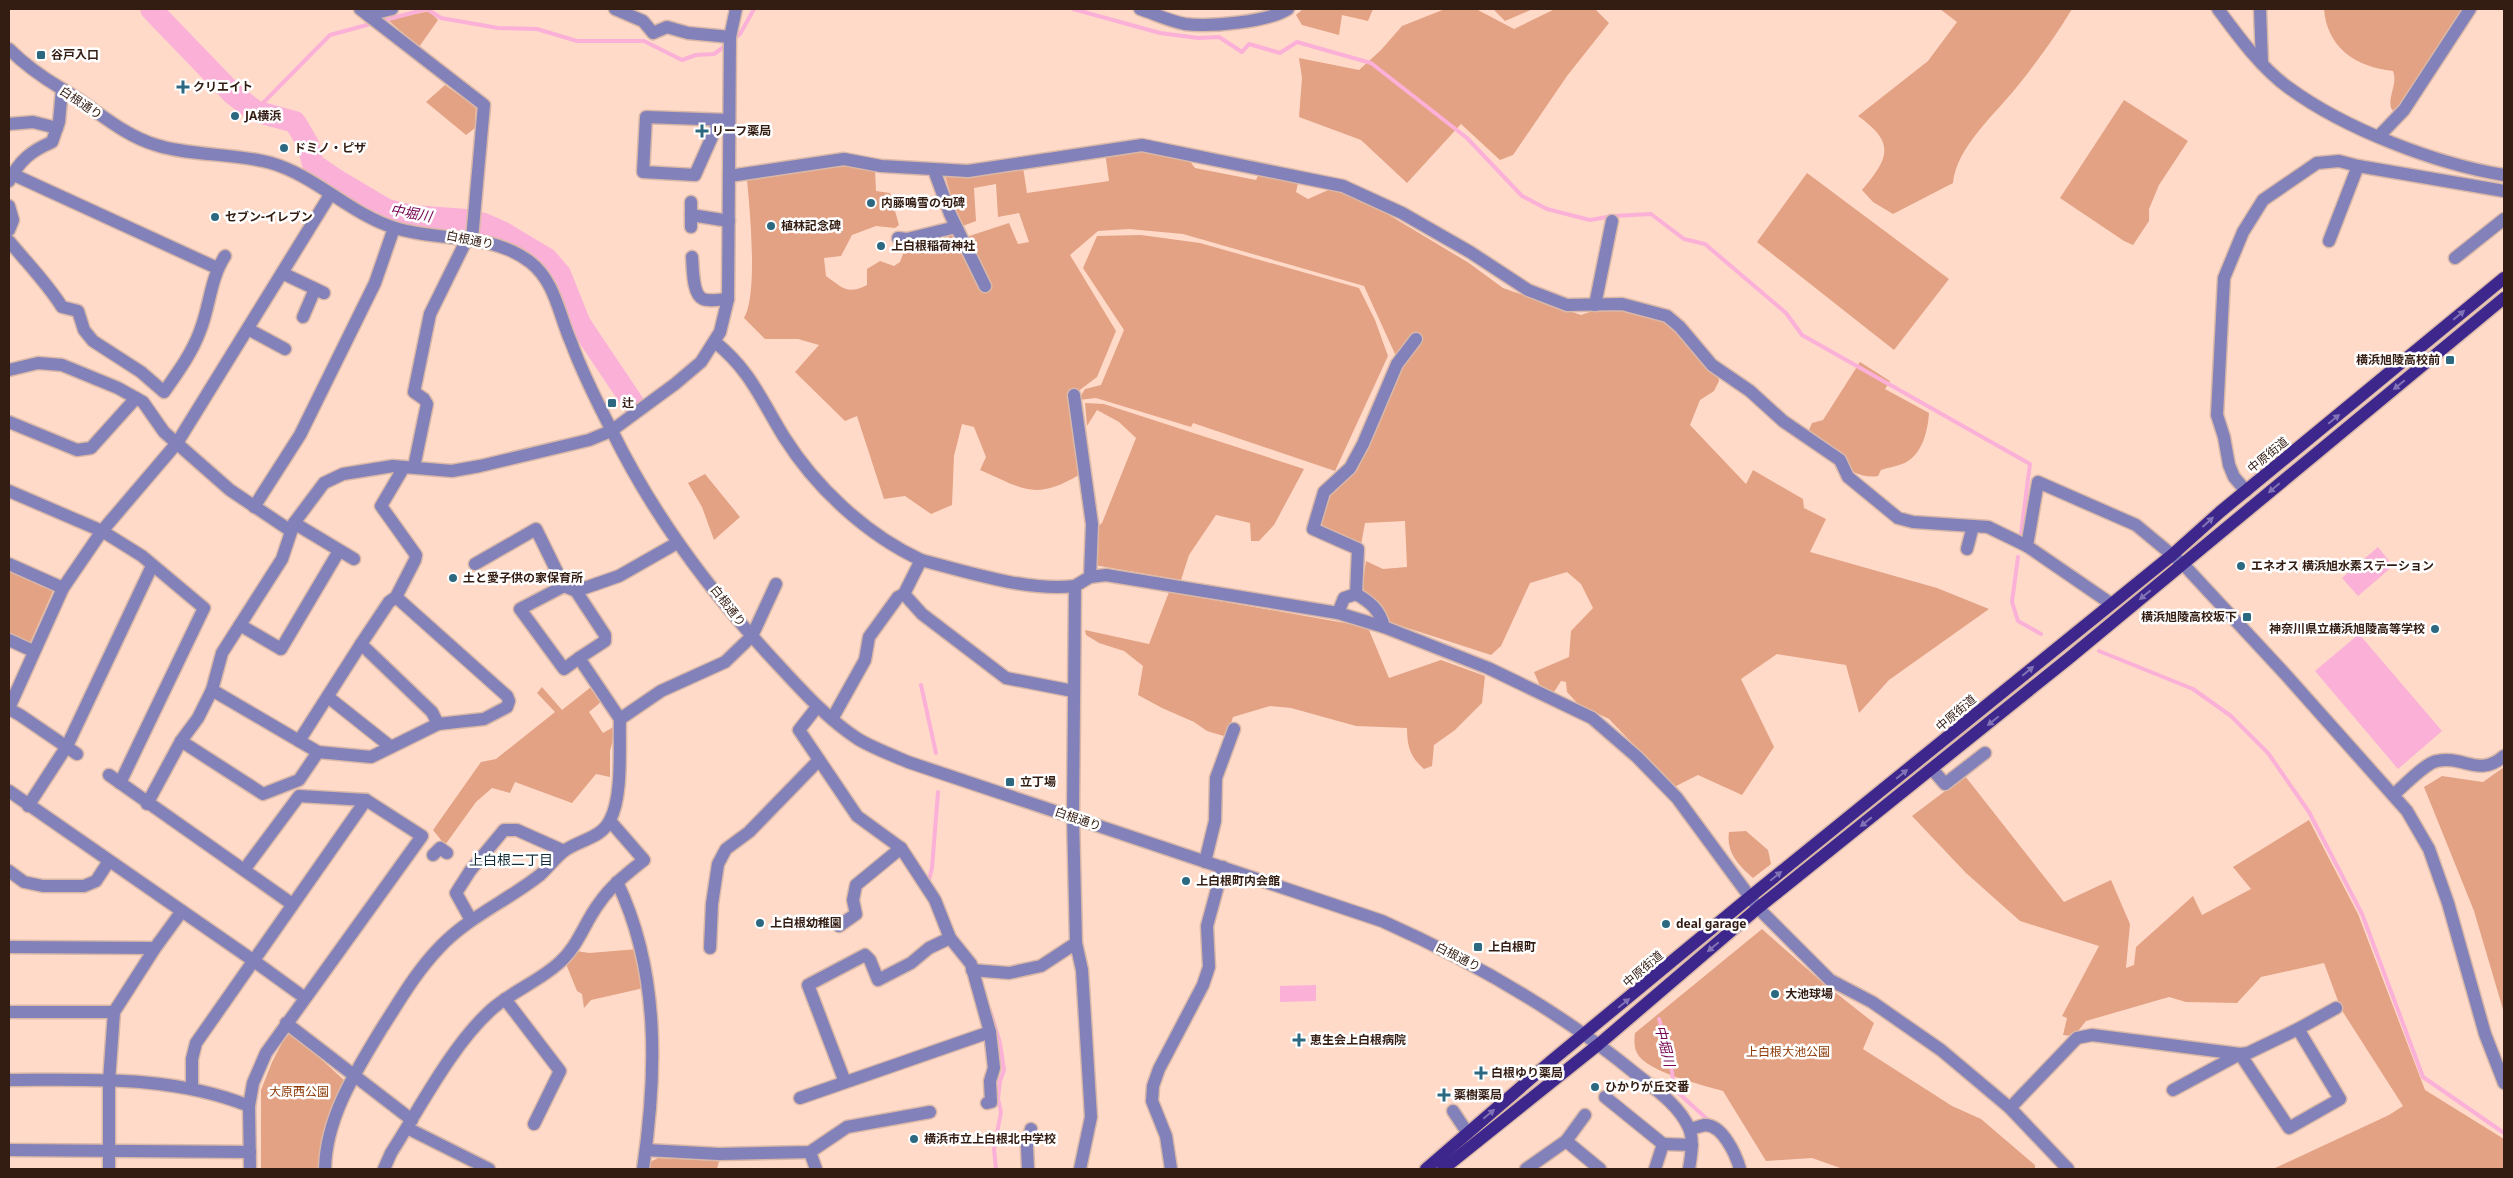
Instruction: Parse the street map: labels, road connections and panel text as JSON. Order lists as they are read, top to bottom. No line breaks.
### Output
{"streets":{"main road":["中原街道"],"street":["白根通り"]},"crossings":[["白根通り","中原街道"]],"districts":["上白根二丁目"],"water":["中堀川"],"parks":["上白根大池公園","大原西公園"],"places":{"transit":["谷戸入口","横浜旭陵高校前","辻","横浜旭陵高校坂下","立丁場","上白根町"],"health":["クリエイト","リーフ薬局","恵生会上白根病院","白根ゆり薬局","薬樹薬局"],"other":["JA横浜","ドミノ・ピザ","内藤鳴雪の句碑","セブン-イレブン","植林記念碑","上白根稲荷神社","エネオス 横浜旭水素ステーション","土と愛子供の家保育所","神奈川県立横浜旭陵高等学校","上白根町内会館","上白根幼稚園","deal garage","大池球場","ひかりが丘交番","横浜市立上白根北中学校"]}}
